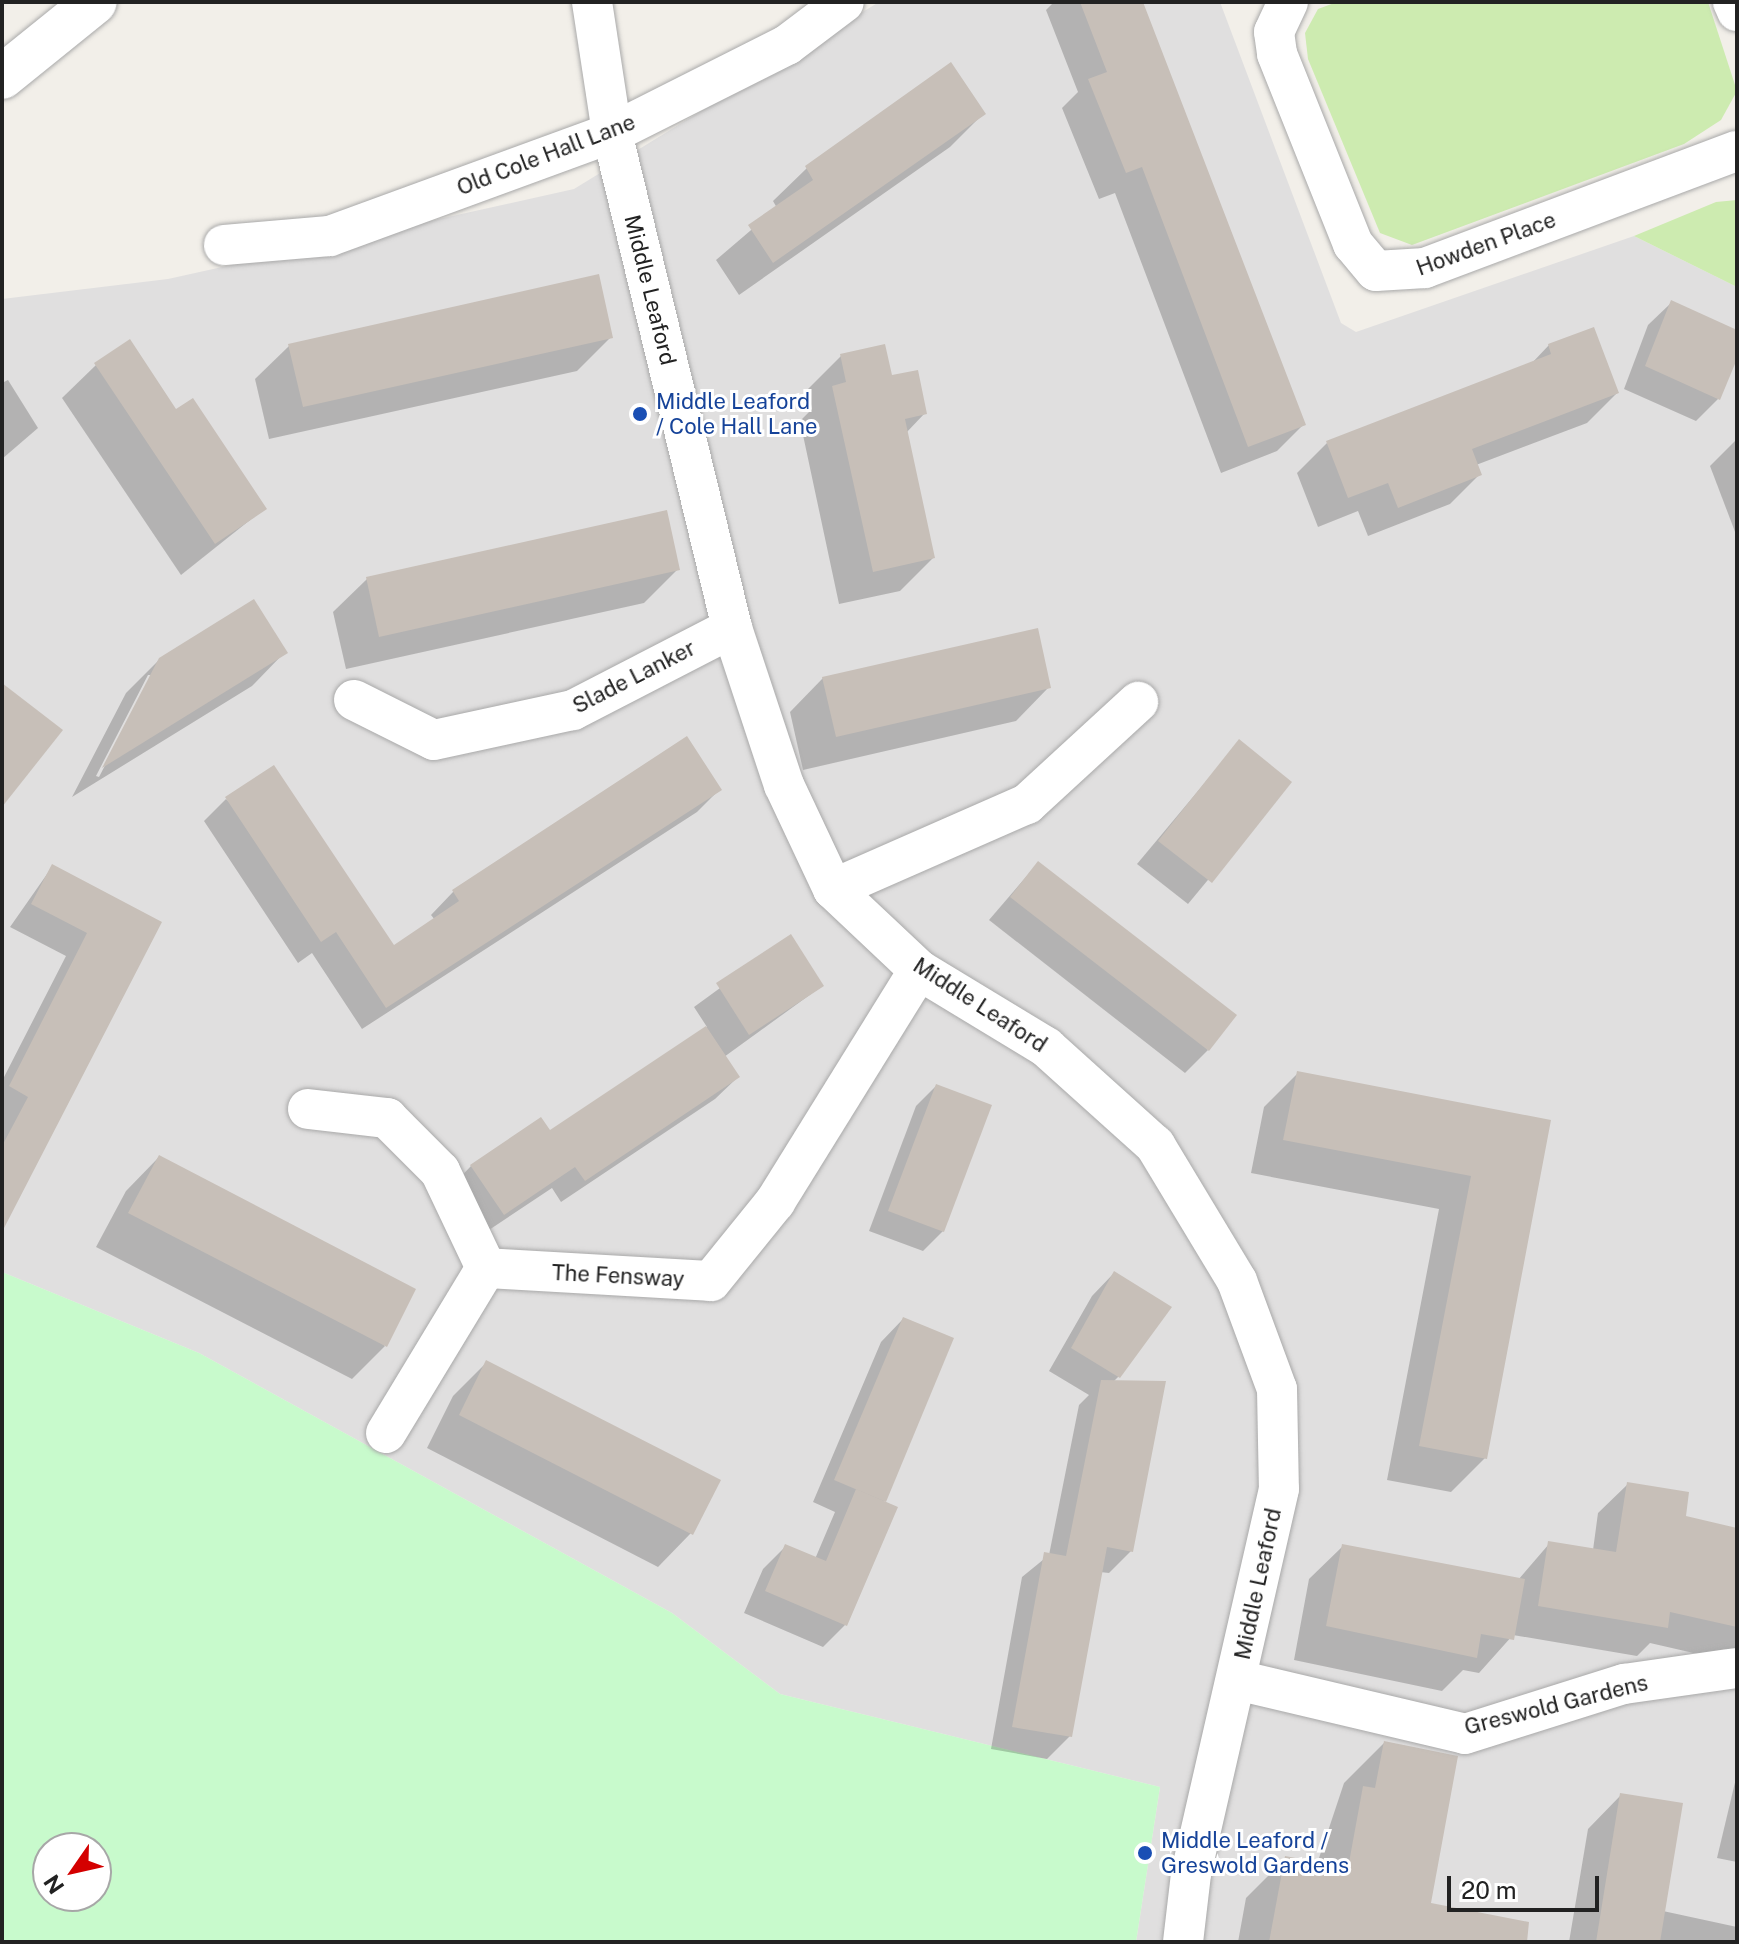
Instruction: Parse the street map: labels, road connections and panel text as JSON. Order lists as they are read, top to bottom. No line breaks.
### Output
{"streets":{"street":["Old Cole Hall Lane","Howden Place","Middle Leaford","Slade Lanker","The Fensway","Greswold Gardens"]},"crossings":[["Old Cole Hall Lane","Middle Leaford"],["Middle Leaford","Slade Lanker"],["Middle Leaford","The Fensway"],["Middle Leaford","Greswold Gardens"]],"places":["Middle Leaford / Cole Hall Lane","Middle Leaford / Greswold Gardens"],"scale_bar":"20 m","north":"bottom left"}
